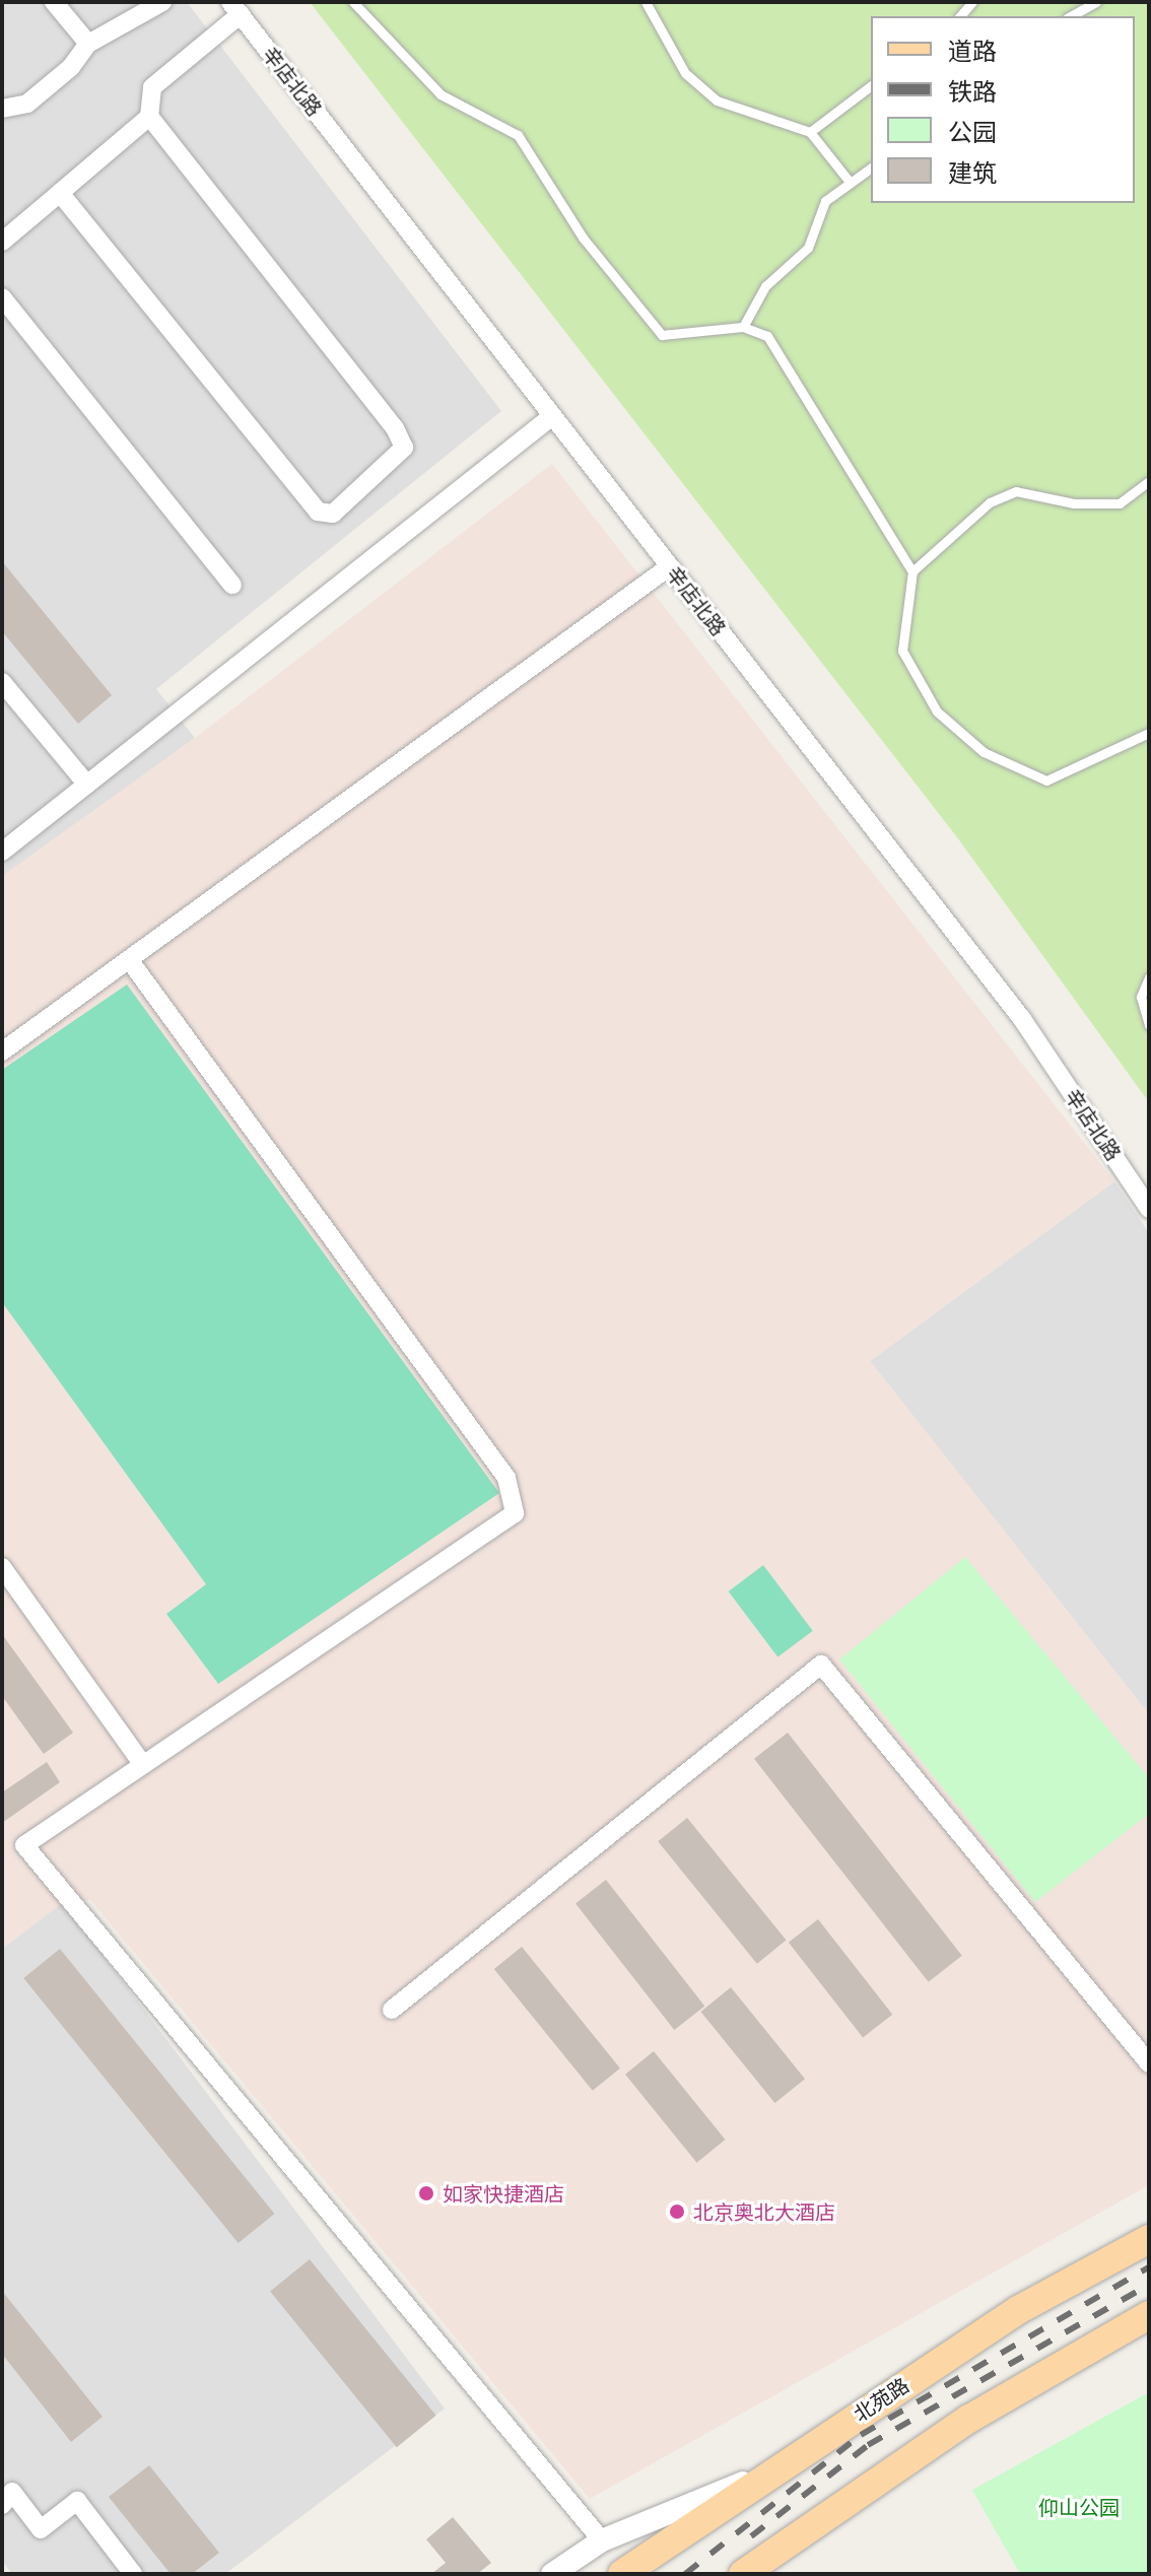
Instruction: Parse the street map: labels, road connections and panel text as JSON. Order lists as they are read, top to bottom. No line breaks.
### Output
{"streets":{"main road":["北苑路"],"street":["辛店北路"]},"parks":["仰山公园"],"places":["如家快捷酒店","北京奥北大酒店"],"legend":["道路","铁路","公园","建筑"]}
